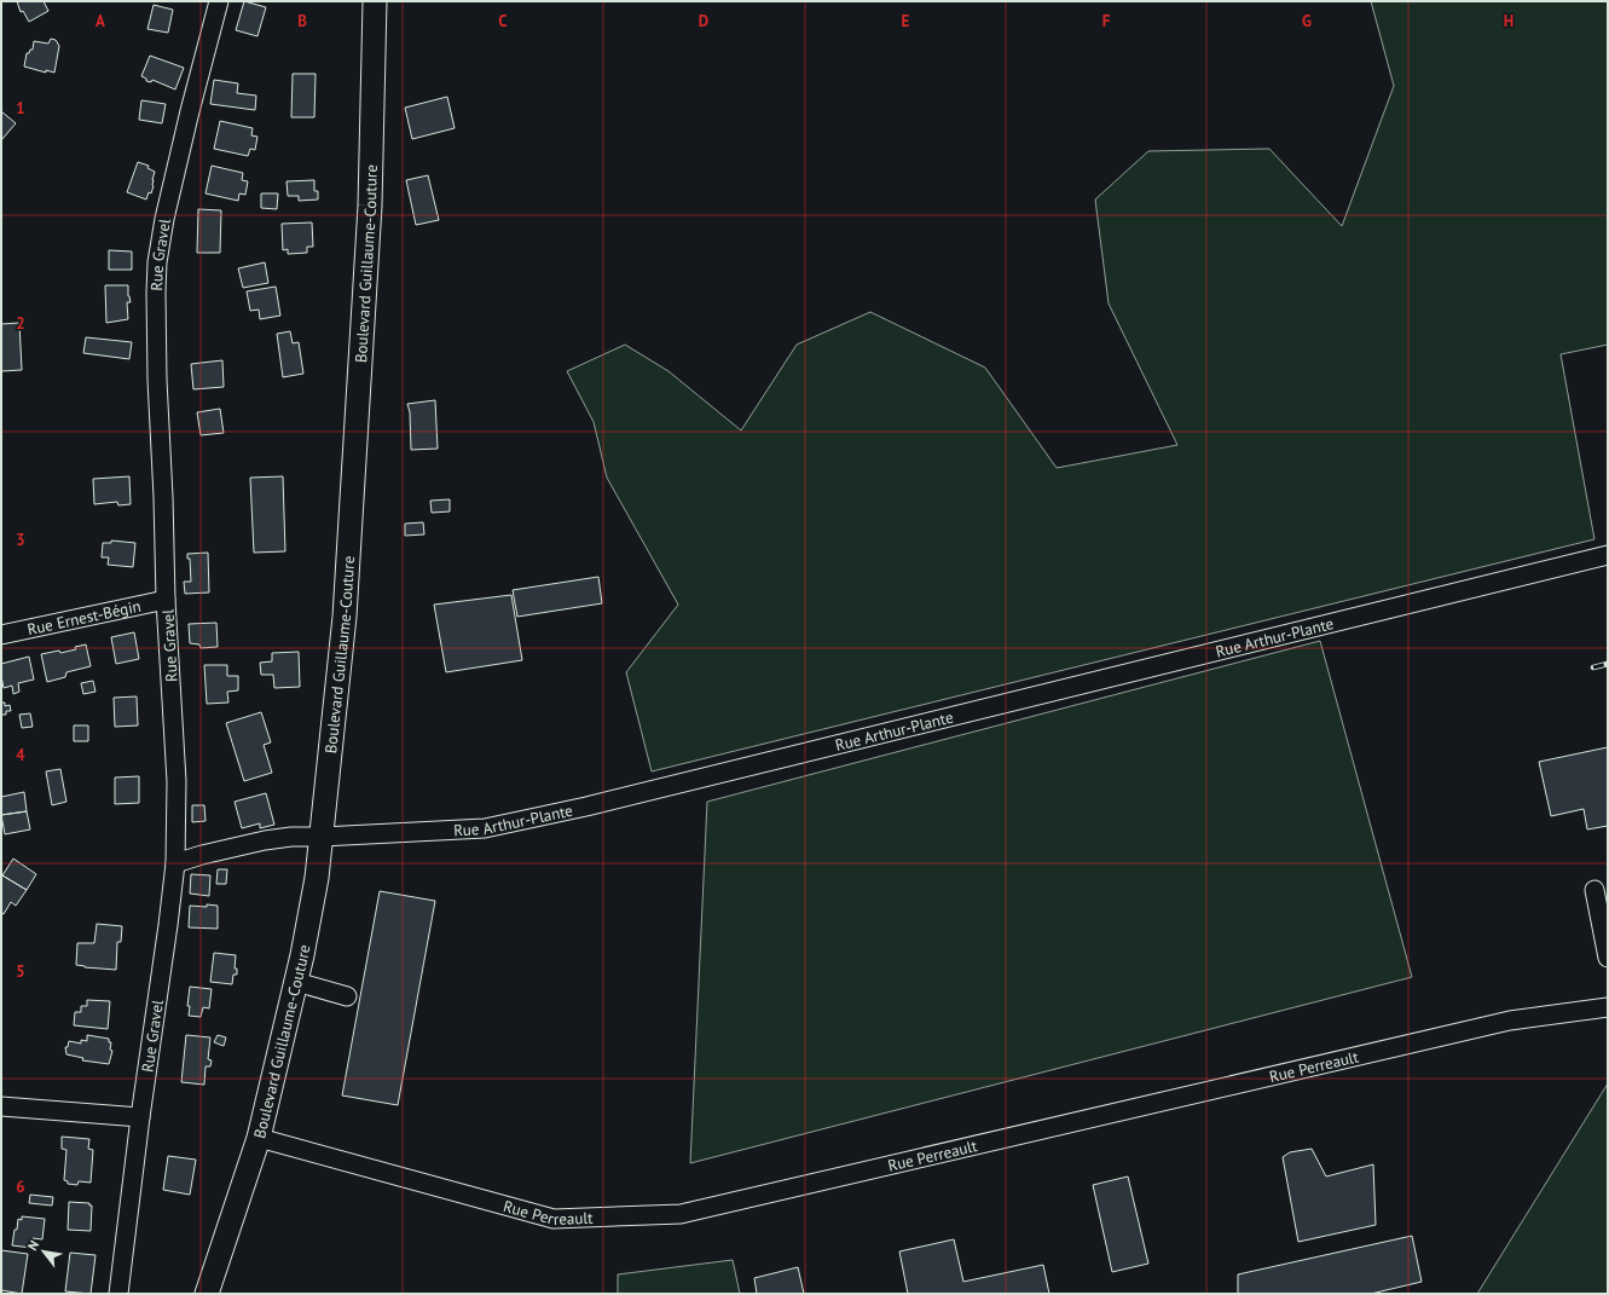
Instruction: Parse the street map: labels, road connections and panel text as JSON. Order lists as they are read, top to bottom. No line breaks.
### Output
{"streets":{"main road":["Boulevard Guillaume-Couture"],"street":["Rue Gravel","Rue Ernest-Bégin","Rue Arthur-Plante","Rue Perreault"]},"crossings":[["Rue Gravel","Rue Ernest-Bégin"],["Rue Gravel","Rue Arthur-Plante"],["Boulevard Guillaume-Couture","Rue Arthur-Plante"],["Boulevard Guillaume-Couture","Rue Perreault"]],"north":"top left","grid":{"columns":["A","B","C","D","E","F","G","H"],"rows":["1","2","3","4","5","6"]}}
